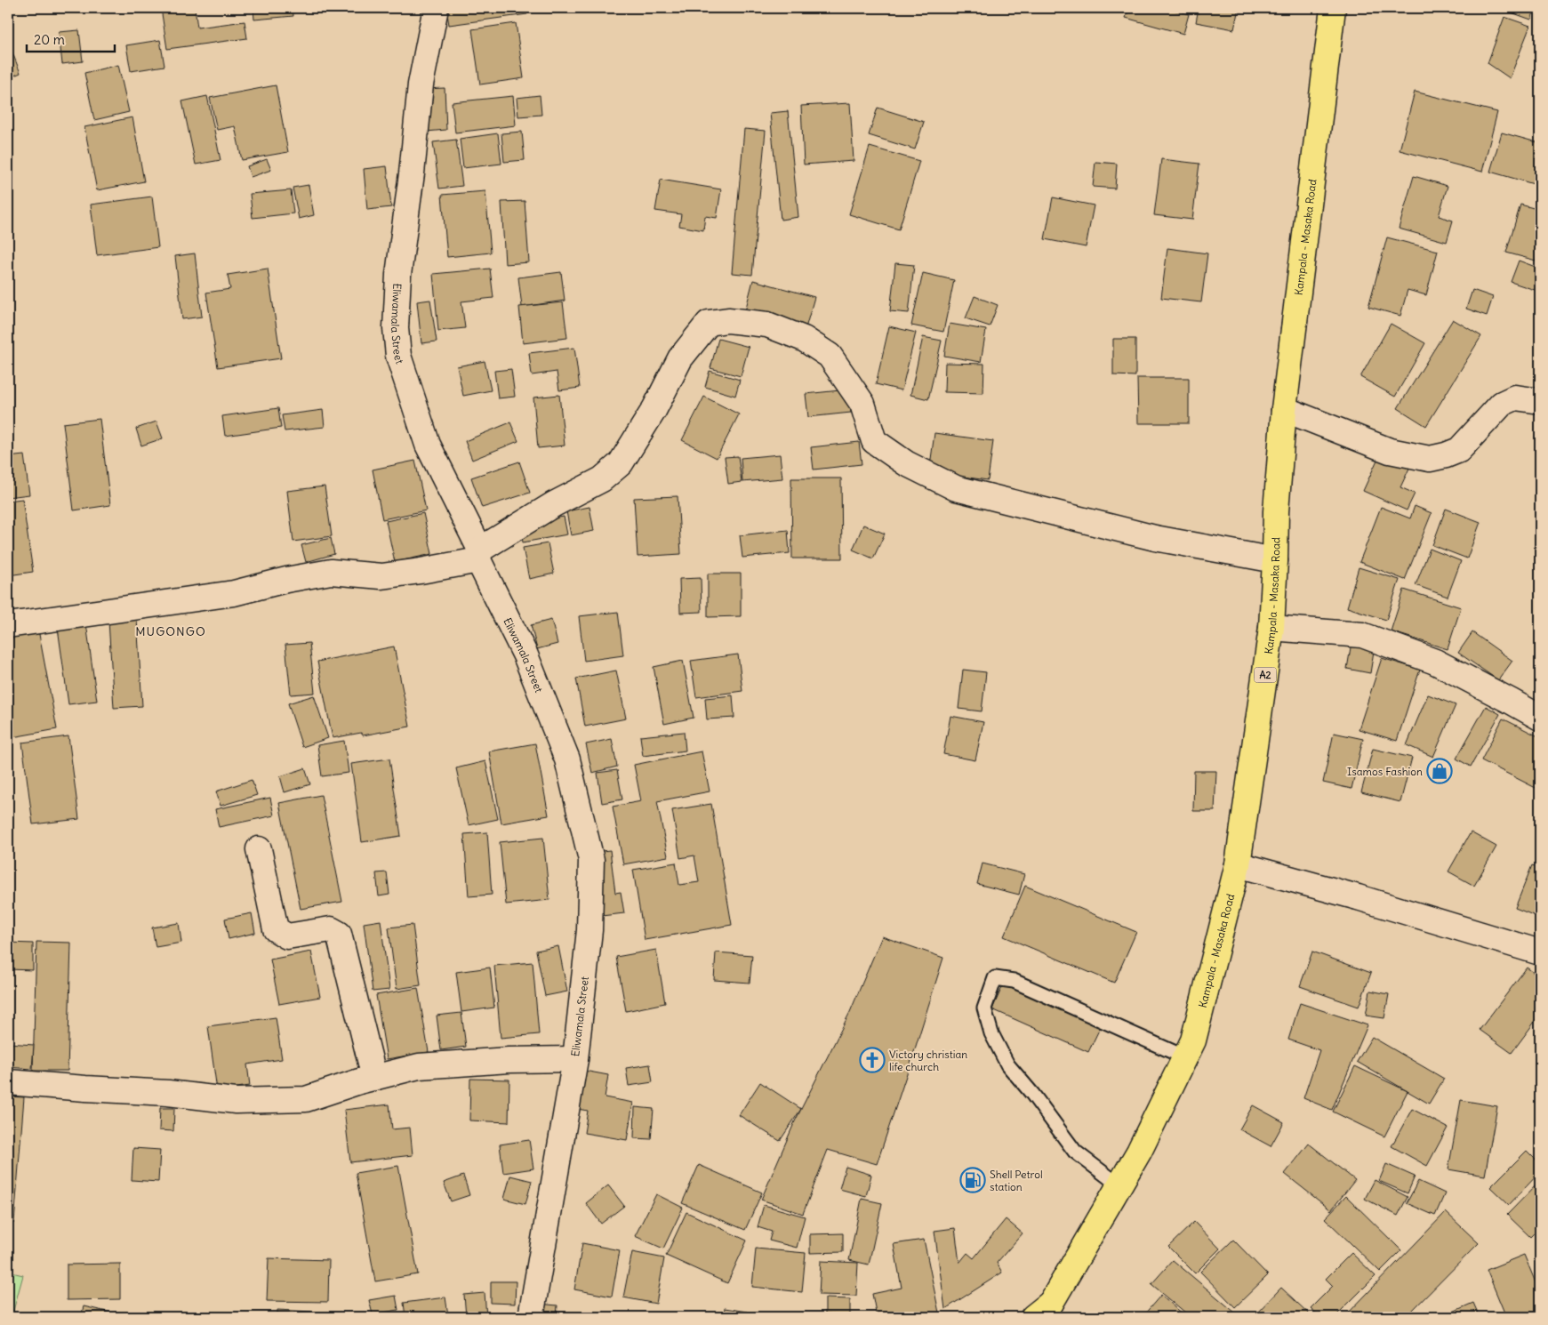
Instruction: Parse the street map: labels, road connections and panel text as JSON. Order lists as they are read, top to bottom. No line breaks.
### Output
{"streets":{"main road":["Kampala - Masaka Road","A2"],"street":["Eliwamala Street"]},"districts":["MUGONGO"],"places":{"shop":["Isamos Fashion"],"church":["Victory christian life church"],"fuel station":["Shell Petrol station"]},"scale_bar":"20 m"}
